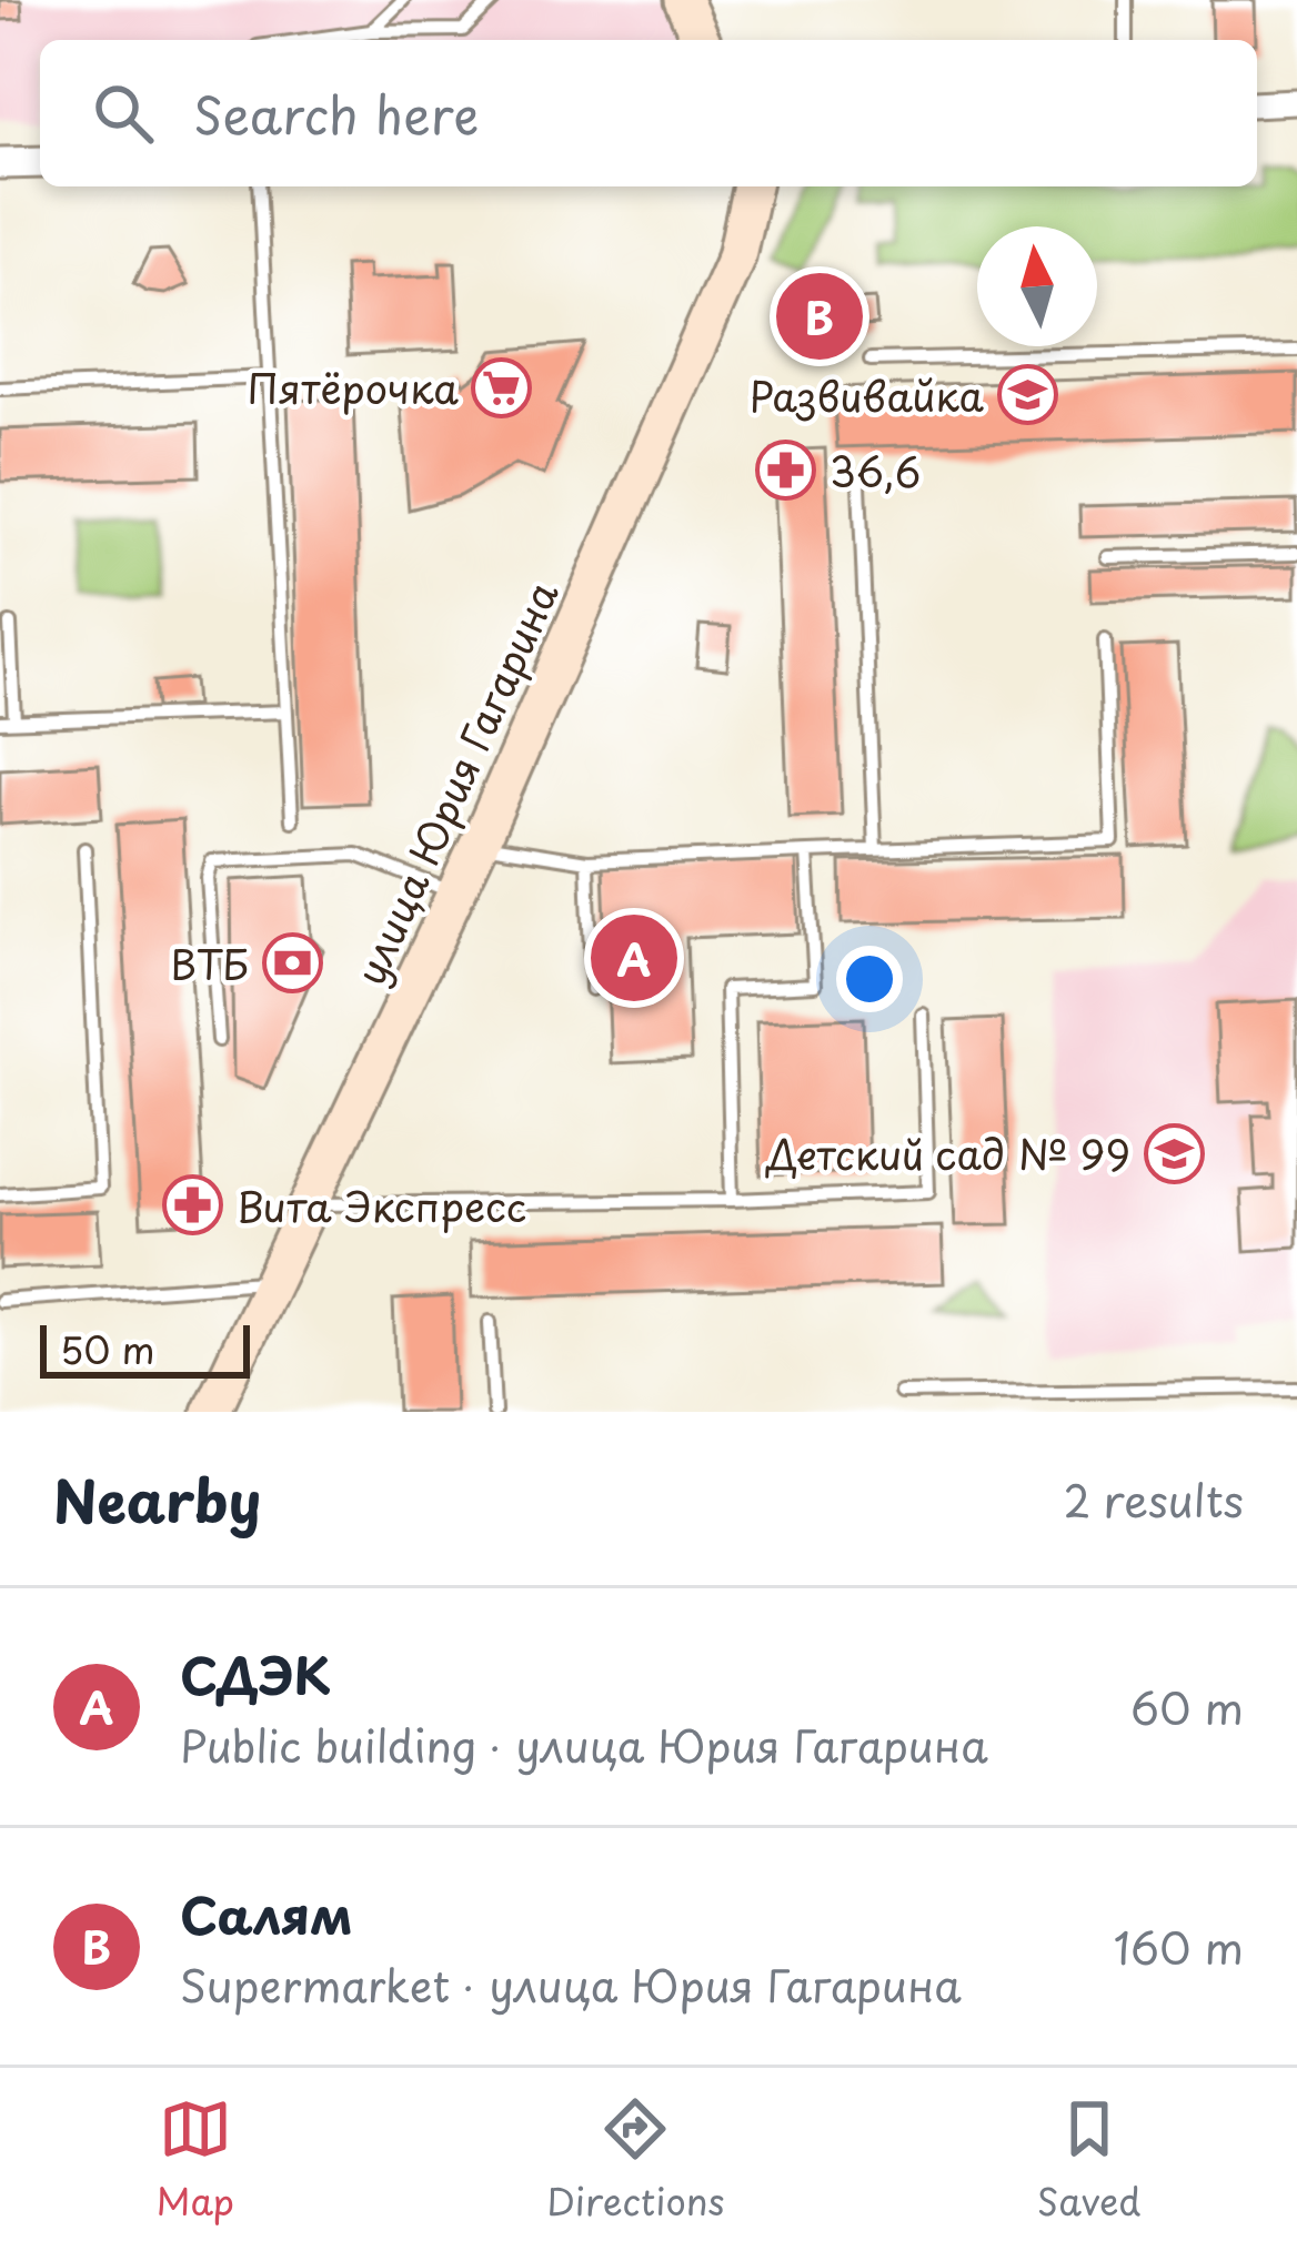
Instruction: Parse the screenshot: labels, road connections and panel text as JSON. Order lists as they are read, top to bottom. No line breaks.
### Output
{"streets":{"main road":["улица Юрия Гагарина"]},"places":{"supermarket":["Пятёрочка"],"school or university":["Развивайка","Детский сад № 99"],"pharmacy":["36,6","Вита Экспресс"],"bank":["ВТБ"]},"scale_bar":"50 m","north":"top","page":{"search":"Search here","pins":["B","A"],"scale":"50 m","heading":["Nearby","2 results"],"list":[{"mark":"A","name":"СДЭК","note":"Public building · улица Юрия Гагарина","value":"60 m"},{"mark":"B","name":"Салям","note":"Supermarket · улица Юрия Гагарина","value":"160 m"}],"nav":["Map","Directions","Saved"]}}
